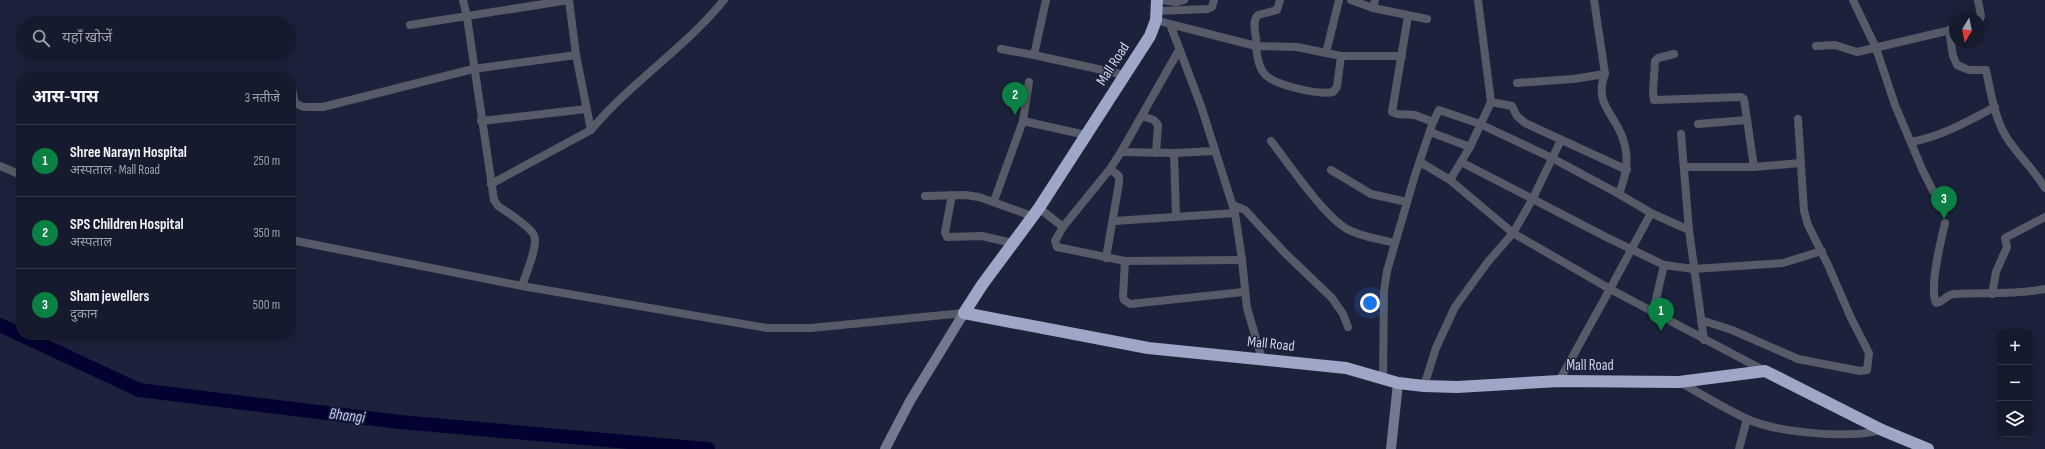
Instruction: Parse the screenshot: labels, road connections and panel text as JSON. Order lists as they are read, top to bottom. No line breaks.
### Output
{"streets":{"highway":["Mall Road"]},"water":["Bhangi"],"north":"bottom","page":{"search":"यहाँ खोजें","heading":["आस-पास","3 नतीजे"],"pins":["2","3","1"],"list":[{"mark":"1","name":"Shree Narayn Hospital","note":"अस्पताल · Mall Road","value":"250 m"},{"mark":"2","name":"SPS Children Hospital","note":"अस्पताल","value":"350 m"},{"mark":"3","name":"Sham jewellers","note":"दुकान","value":"500 m"}],"map_buttons":["+","−"]}}
